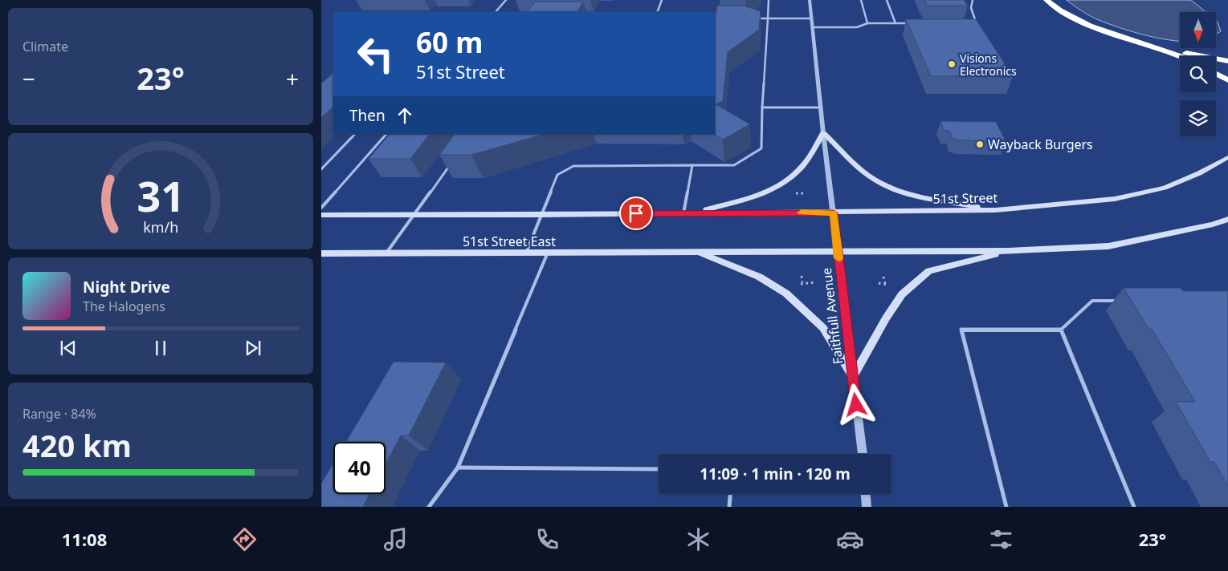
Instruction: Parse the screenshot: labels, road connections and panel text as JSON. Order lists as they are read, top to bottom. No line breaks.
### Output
{"streets":{"main road":["51st Street","51st Street East"],"street":["Faithfull Avenue"]},"crossings":[["51st Street","51st Street East"],["51st Street","Faithfull Avenue"]],"places":["Visions Electronics","Wayback Burgers"],"north":"bottom","page":{"tile":["Climate",["Range · 84%","420 km"]],"turn":["60 m","51st Street"],"heat":["−","23°","+"],"then":"Then","song":["Night Drive","The Halogens"],"limit":"40","trip":"11:09 · 1 min · 120 m","tabs":["11:08","23°"],"gauge":["31","km/h"]}}
